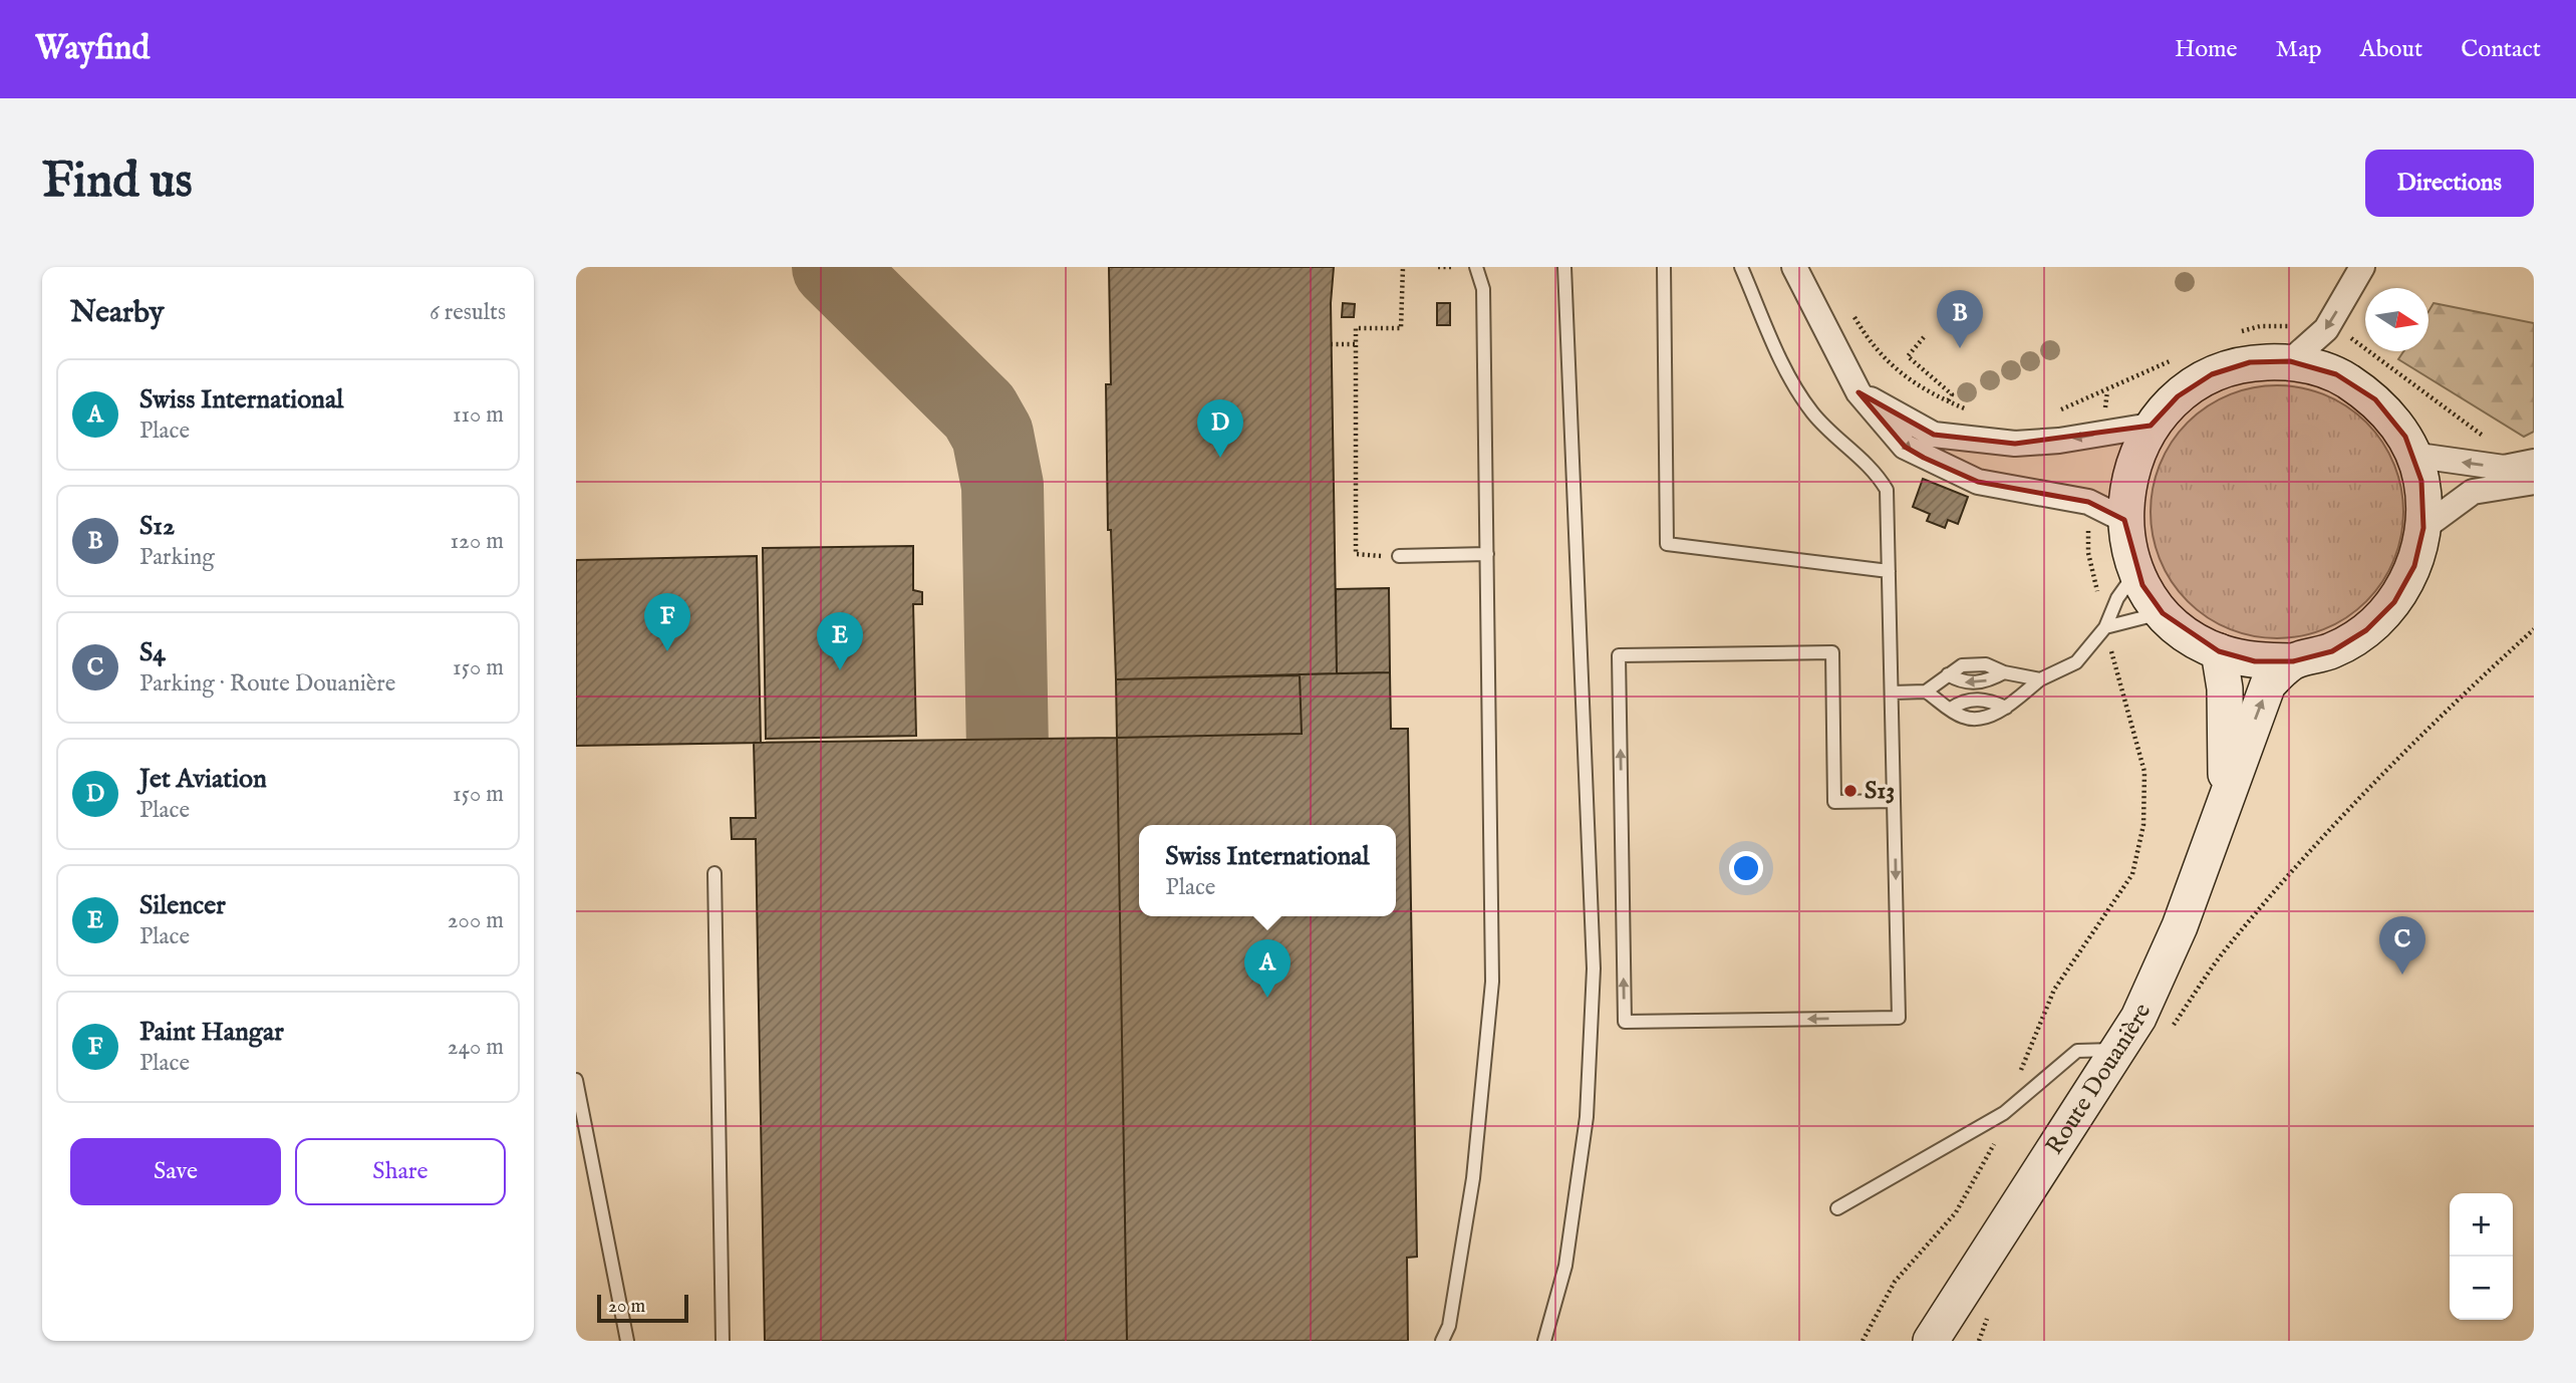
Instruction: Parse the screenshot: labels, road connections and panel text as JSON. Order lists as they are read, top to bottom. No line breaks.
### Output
{"streets":{"main road":["Route Douanière"]},"places":["S13"],"scale_bar":"20 m","north":"right","page":{"header":"Wayfind","nav":["Home","Map","About","Contact"],"buttons":["Directions",["Save","Share"]],"title":"Find us","heading":["Nearby","6 results"],"pins":["B","D","F","E","C","A"],"list":[{"mark":"A","name":"Swiss International","note":"Place","value":"110 m"},{"mark":"B","name":"S12","note":"Parking","value":"120 m"},{"mark":"C","name":"S4","note":"Parking · Route Douanière","value":"150 m"},{"mark":"D","name":"Jet Aviation","note":"Place","value":"150 m"},{"mark":"E","name":"Silencer","note":"Place","value":"200 m"},{"mark":"F","name":"Paint Hangar","note":"Place","value":"240 m"}],"popup":["Swiss International","Place"],"map_buttons":["+","−"],"scale":"20 m"}}
